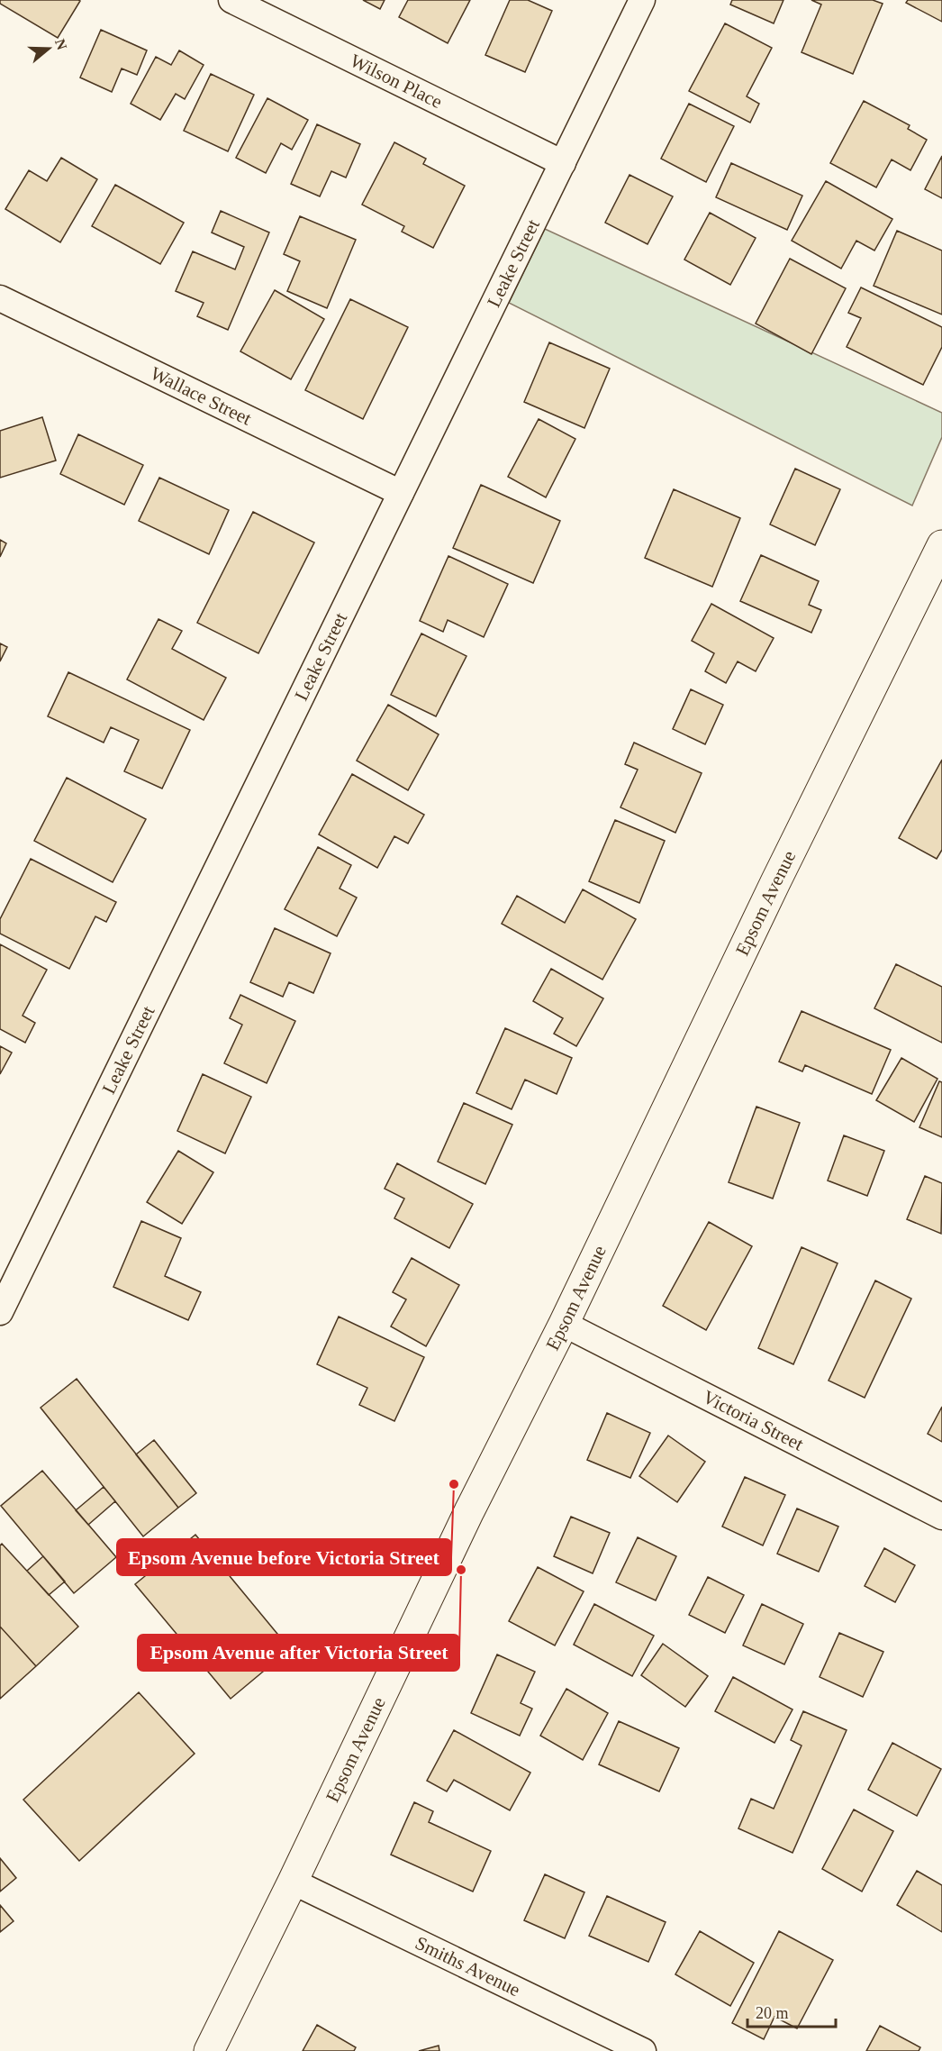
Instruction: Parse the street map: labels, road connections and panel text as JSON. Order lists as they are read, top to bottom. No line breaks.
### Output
{"streets":{"street":["Wilson Place","Leake Street","Wallace Street","Epsom Avenue","Victoria Street","Smiths Avenue"]},"crossings":[["Wilson Place","Leake Street"],["Leake Street","Wallace Street"],["Epsom Avenue","Victoria Street"],["Epsom Avenue","Smiths Avenue"]],"places":["Epsom Avenue before Victoria Street","Epsom Avenue after Victoria Street"],"scale_bar":"20 m","north":"right"}
